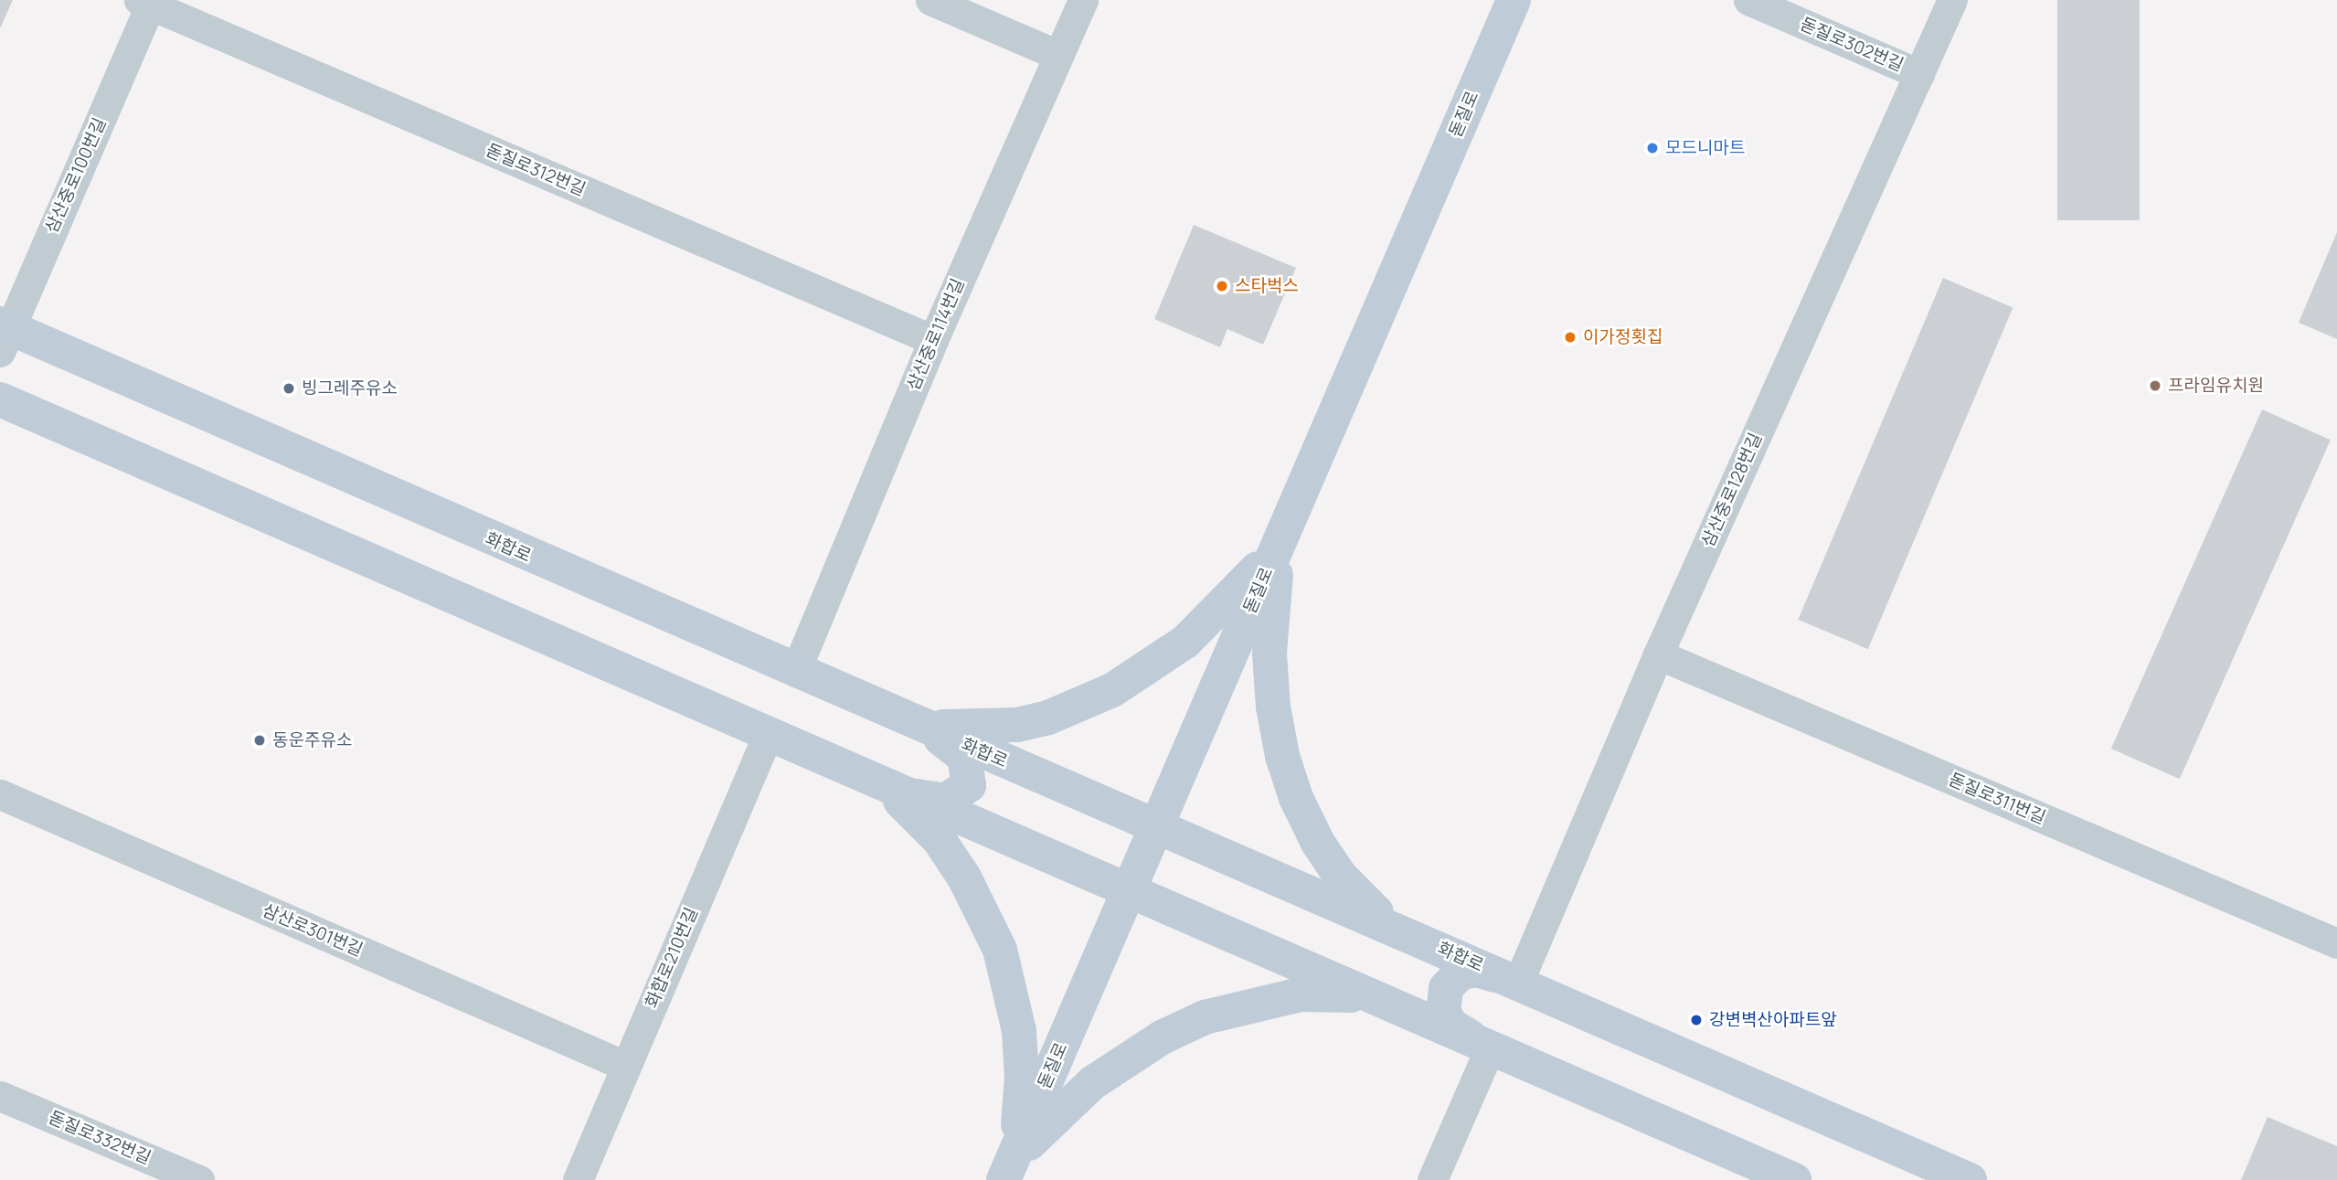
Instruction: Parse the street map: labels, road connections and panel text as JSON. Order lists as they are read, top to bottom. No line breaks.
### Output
{"streets":{"main road":["돋질로","화합로"],"street":["돋질로302번길","돋질로312번길","삼산중로100번길","삼산중로114번길","삼산중로128번길","돋질로311번길","삼산로301번길","화합로210번길","돋질로332번길"]},"crossings":[["돋질로302번길","삼산중로128번길"],["돋질로","화합로"],["돋질로312번길","삼산중로100번길"],["돋질로312번길","삼산중로114번길"],["삼산중로100번길","화합로"],["삼산중로114번길","화합로"],["삼산중로128번길","화합로"],["삼산중로128번길","돋질로311번길"],["삼산로301번길","화합로210번길"]],"places":["모드니마트","스타벅스","이가정횟집","프라임유치원","빙그레주유소","동운주유소","강변벽산아파트앞"]}
